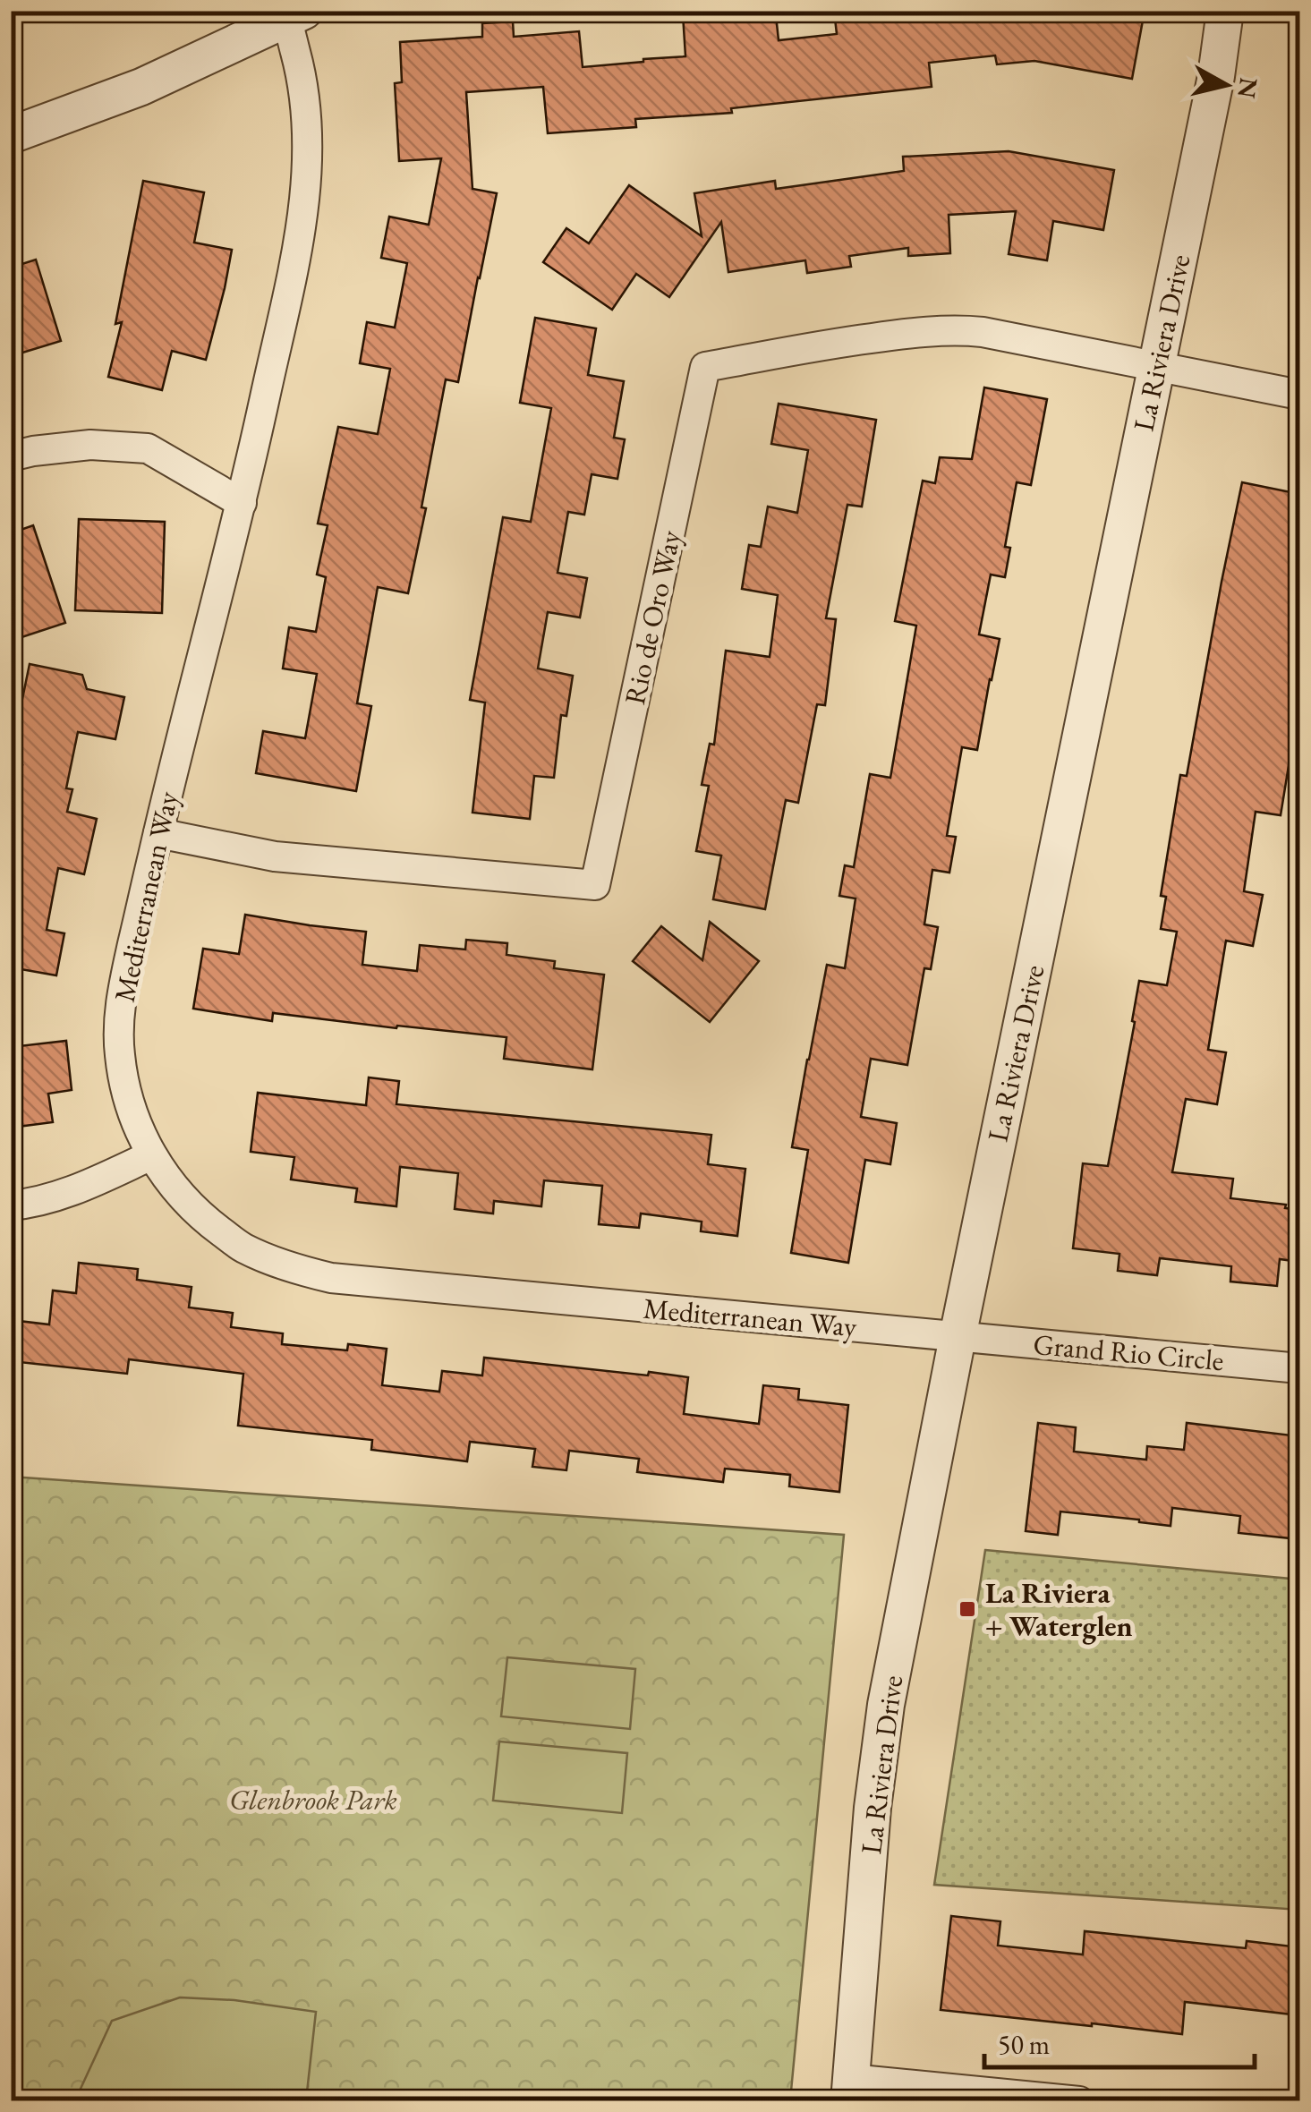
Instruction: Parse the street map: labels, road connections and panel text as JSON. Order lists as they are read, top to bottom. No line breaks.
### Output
{"streets":{"street":["La Riviera Drive","Rio de Oro Way","Mediterranean Way","Grand Rio Circle"]},"crossings":[["La Riviera Drive","Rio de Oro Way"],["La Riviera Drive","Mediterranean Way"],["La Riviera Drive","Grand Rio Circle"],["Rio de Oro Way","Mediterranean Way"],["Mediterranean Way","Grand Rio Circle"]],"parks":["Glenbrook Park"],"places":{"transit":["La Riviera + Waterglen"]},"scale_bar":"50 m","north":"right"}
